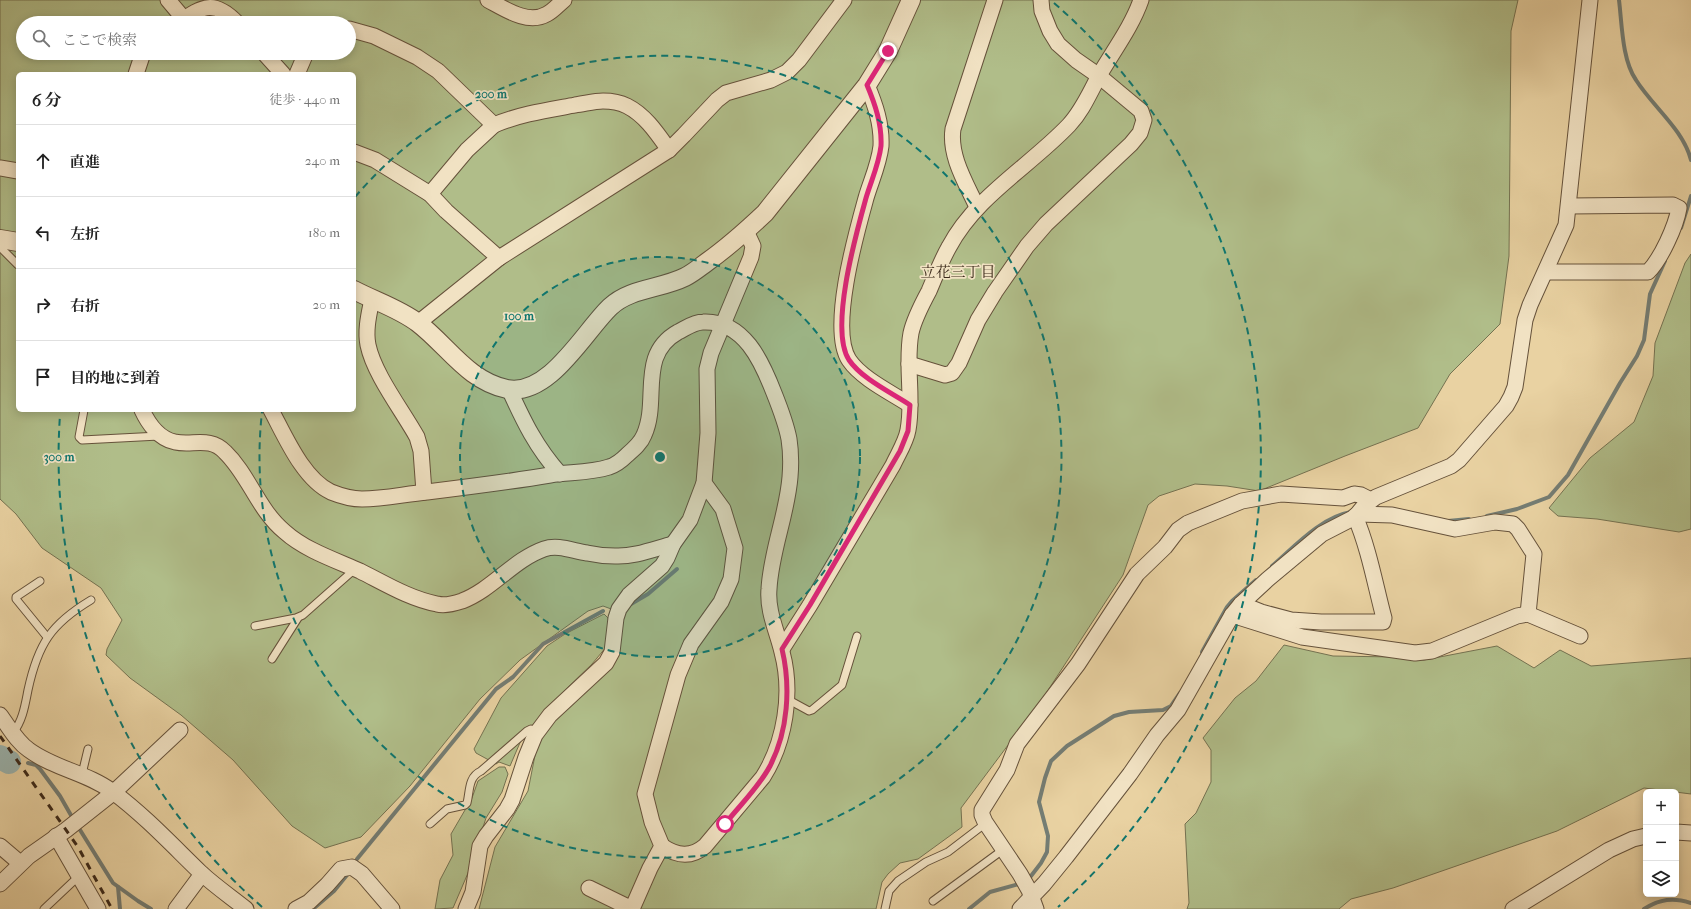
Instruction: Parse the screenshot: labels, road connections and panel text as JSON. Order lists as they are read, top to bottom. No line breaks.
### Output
{"districts":["立花三丁目"],"page":{"search":"ここで検索","heading":["6 分","徒歩 · 440 m"],"list":[["直進","240 m"],["左折","180 m"],["右折","20 m"],"目的地に到着"],"map_buttons":["+","−"]},"rings":["200 m","100 m","300 m"]}
